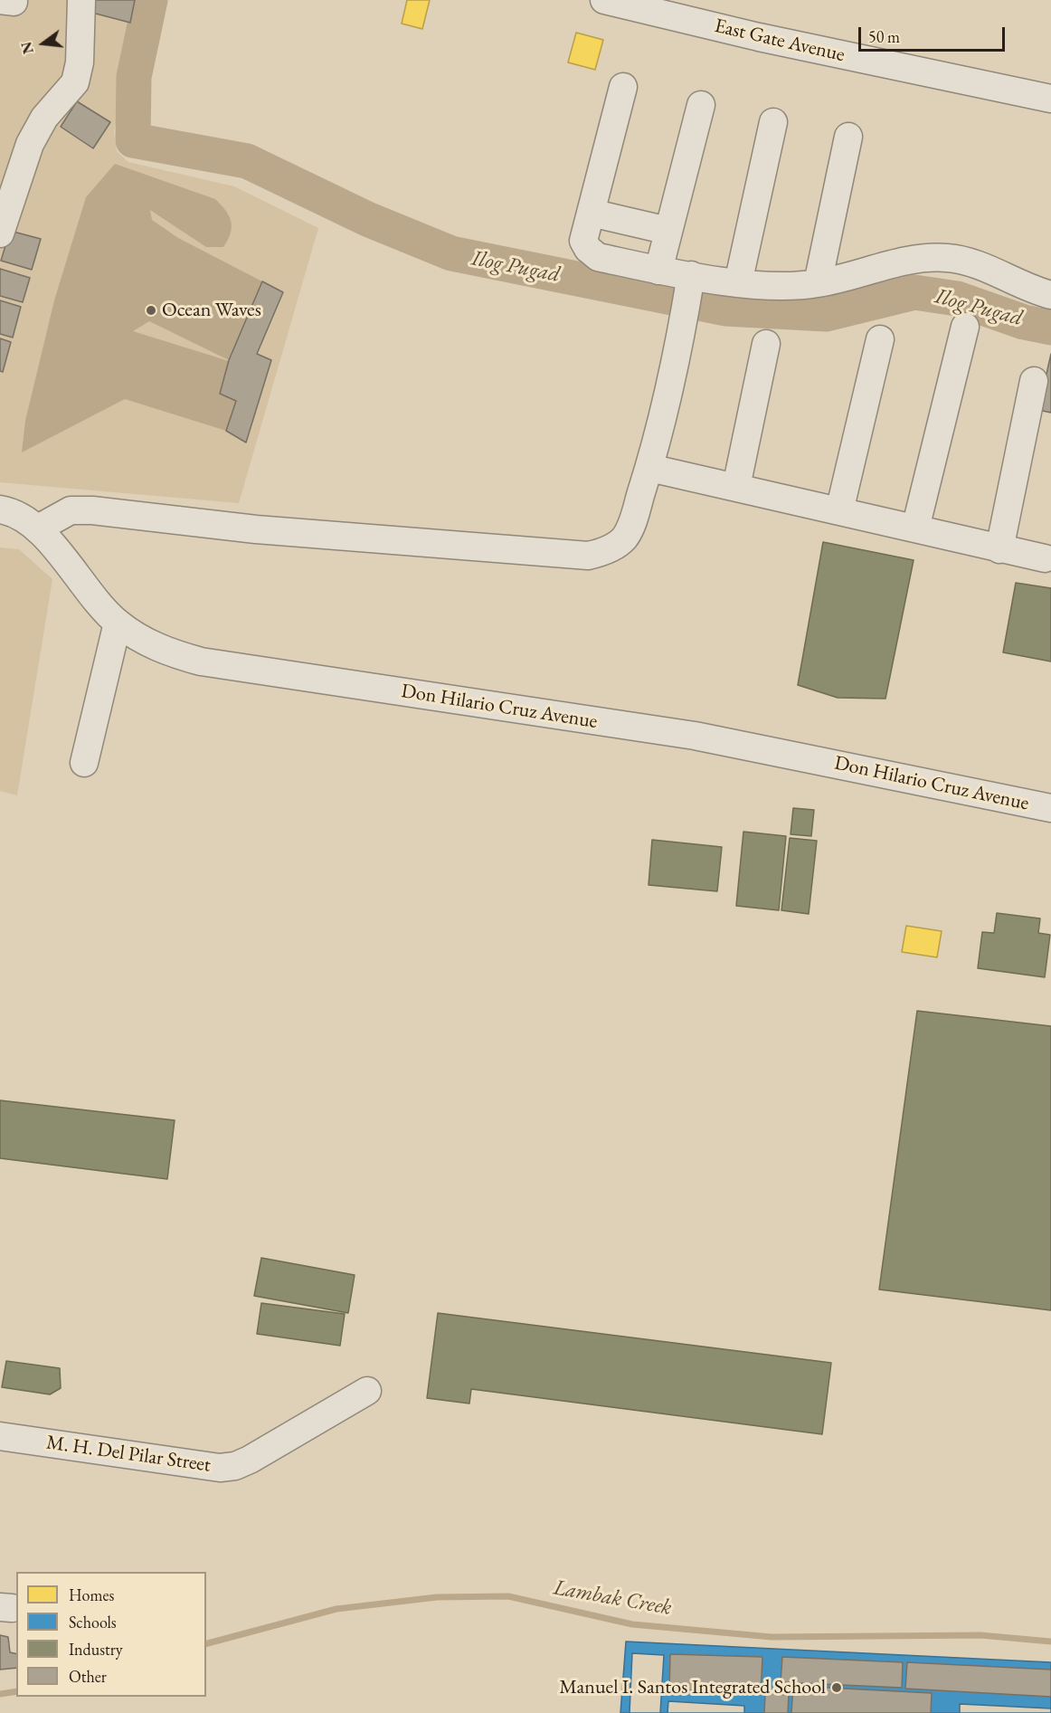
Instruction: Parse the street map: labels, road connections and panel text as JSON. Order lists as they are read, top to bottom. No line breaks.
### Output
{"streets":{"street":["East Gate Avenue","Don Hilario Cruz Avenue","M. H. Del Pilar Street"]},"water":["Ilog Pugad","Lambak Creek"],"places":["Ocean Waves","Manuel I. Santos Integrated School"],"legend":["Homes","Schools","Industry","Other"],"scale_bar":"50 m","north":"left"}
